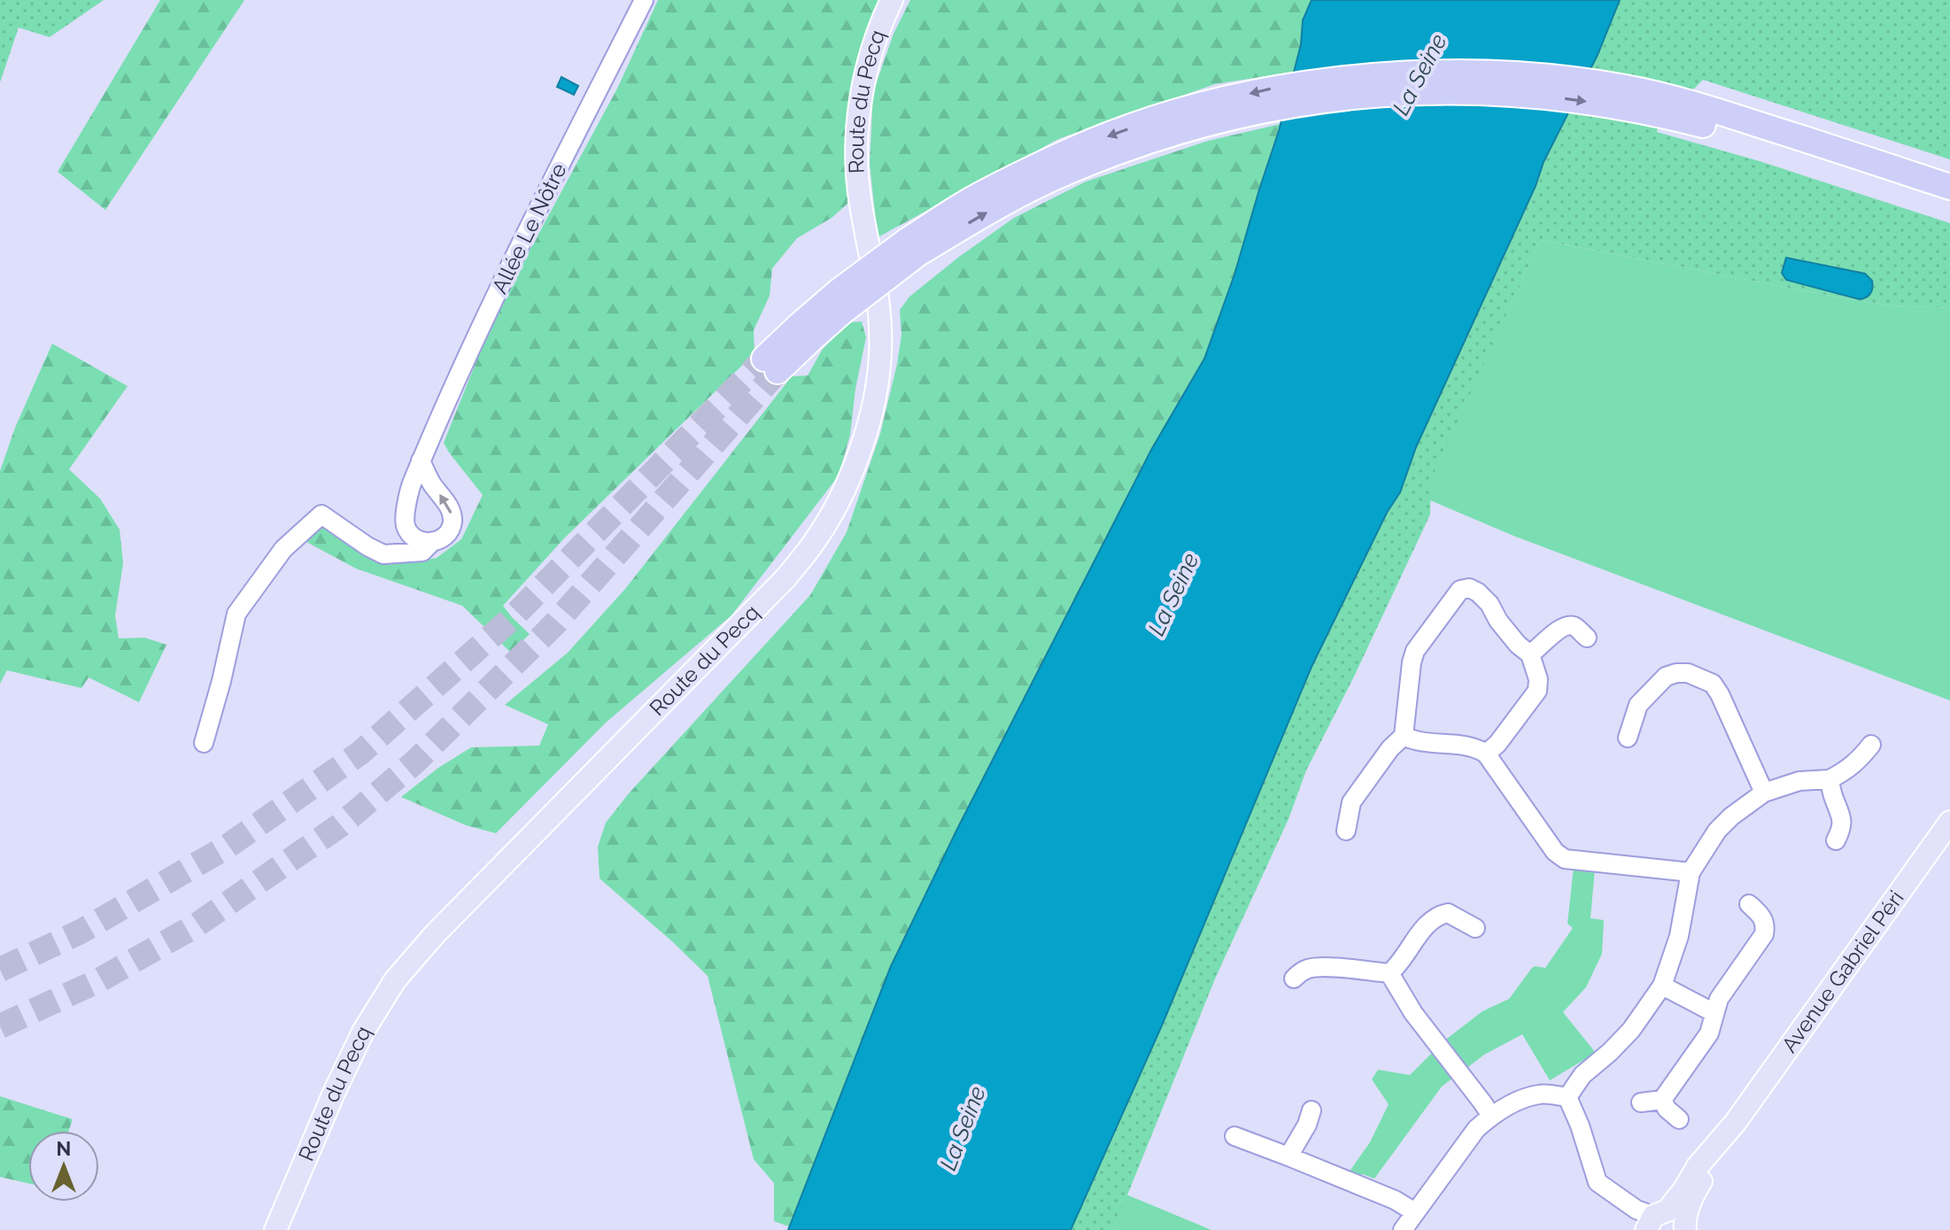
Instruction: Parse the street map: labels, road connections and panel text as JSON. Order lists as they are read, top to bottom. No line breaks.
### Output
{"streets":{"main road":["Route du Pecq","Avenue Gabriel Péri"],"street":["Allée Le Nôtre"]},"water":["La Seine"],"north":"top"}
